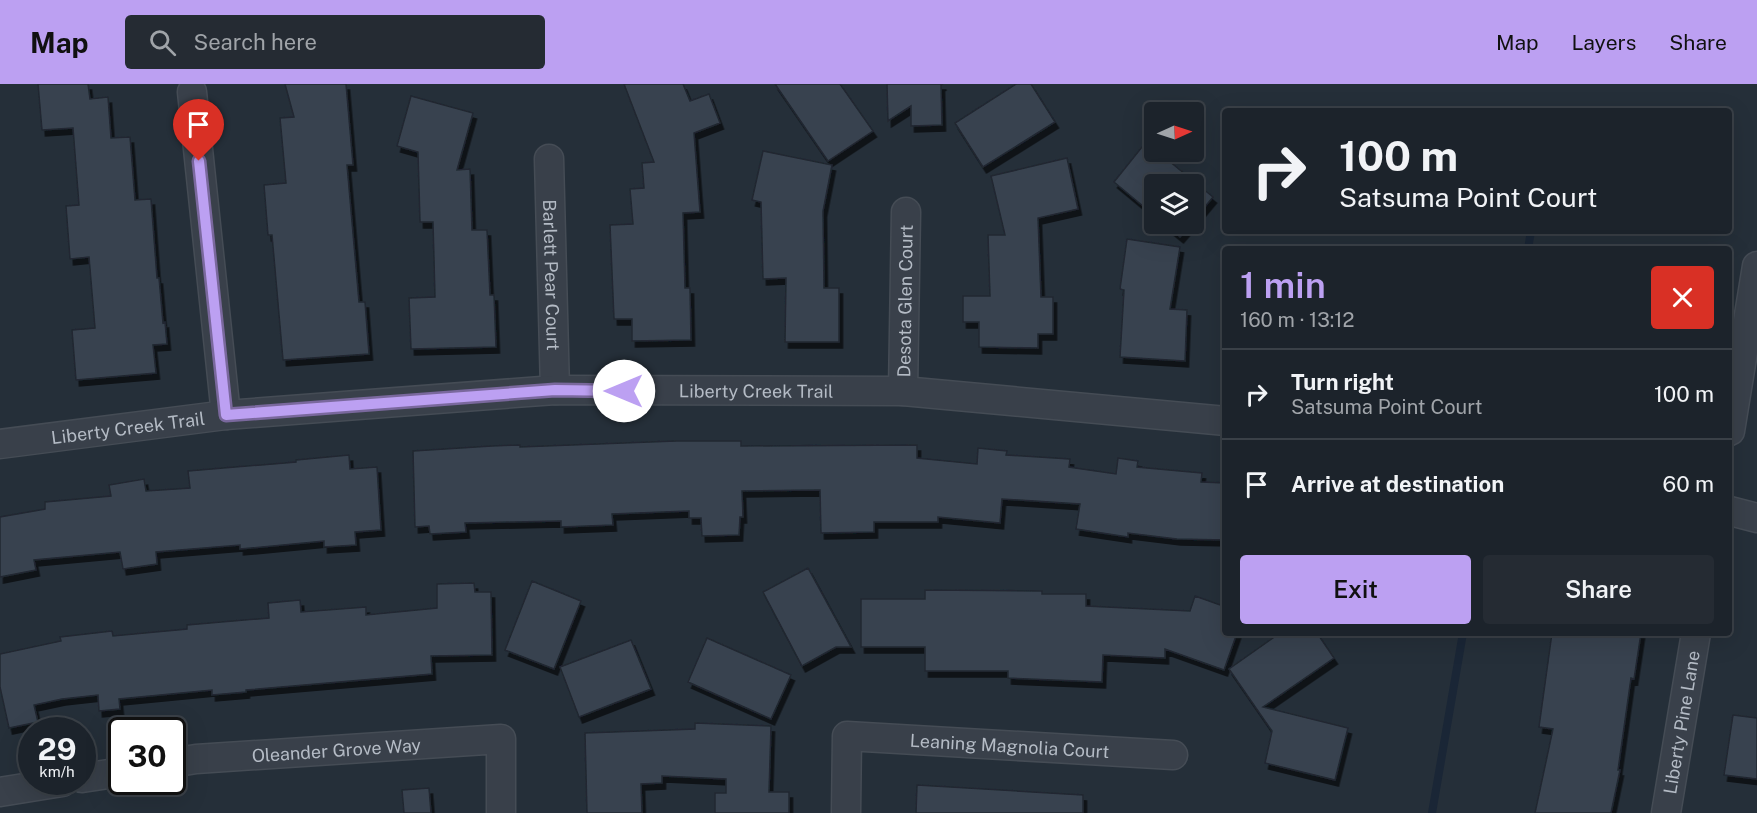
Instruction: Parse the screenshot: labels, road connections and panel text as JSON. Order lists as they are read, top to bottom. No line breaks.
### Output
{"streets":{"street":["Barlett Pear Court","Desota Glen Court","Liberty Creek Trail","Liberty Pine Lane","Leaning Magnolia Court","Oleander Grove Way"]},"crossings":[["Barlett Pear Court","Liberty Creek Trail"],["Desota Glen Court","Liberty Creek Trail"]],"north":"right","page":{"header":"Map","search":"Search here","nav":["Map","Layers","Share"],"turn":["100 m","Satsuma Point Court"],"heading":["1 min","160 m · 13:12"],"list":[{"name":"Turn right","note":"Satsuma Point Court","value":"100 m"},{"name":"Arrive at destination","value":"60 m"}],"buttons":["Exit","Share"],"speed":"29 km/h","limit":"30"}}
